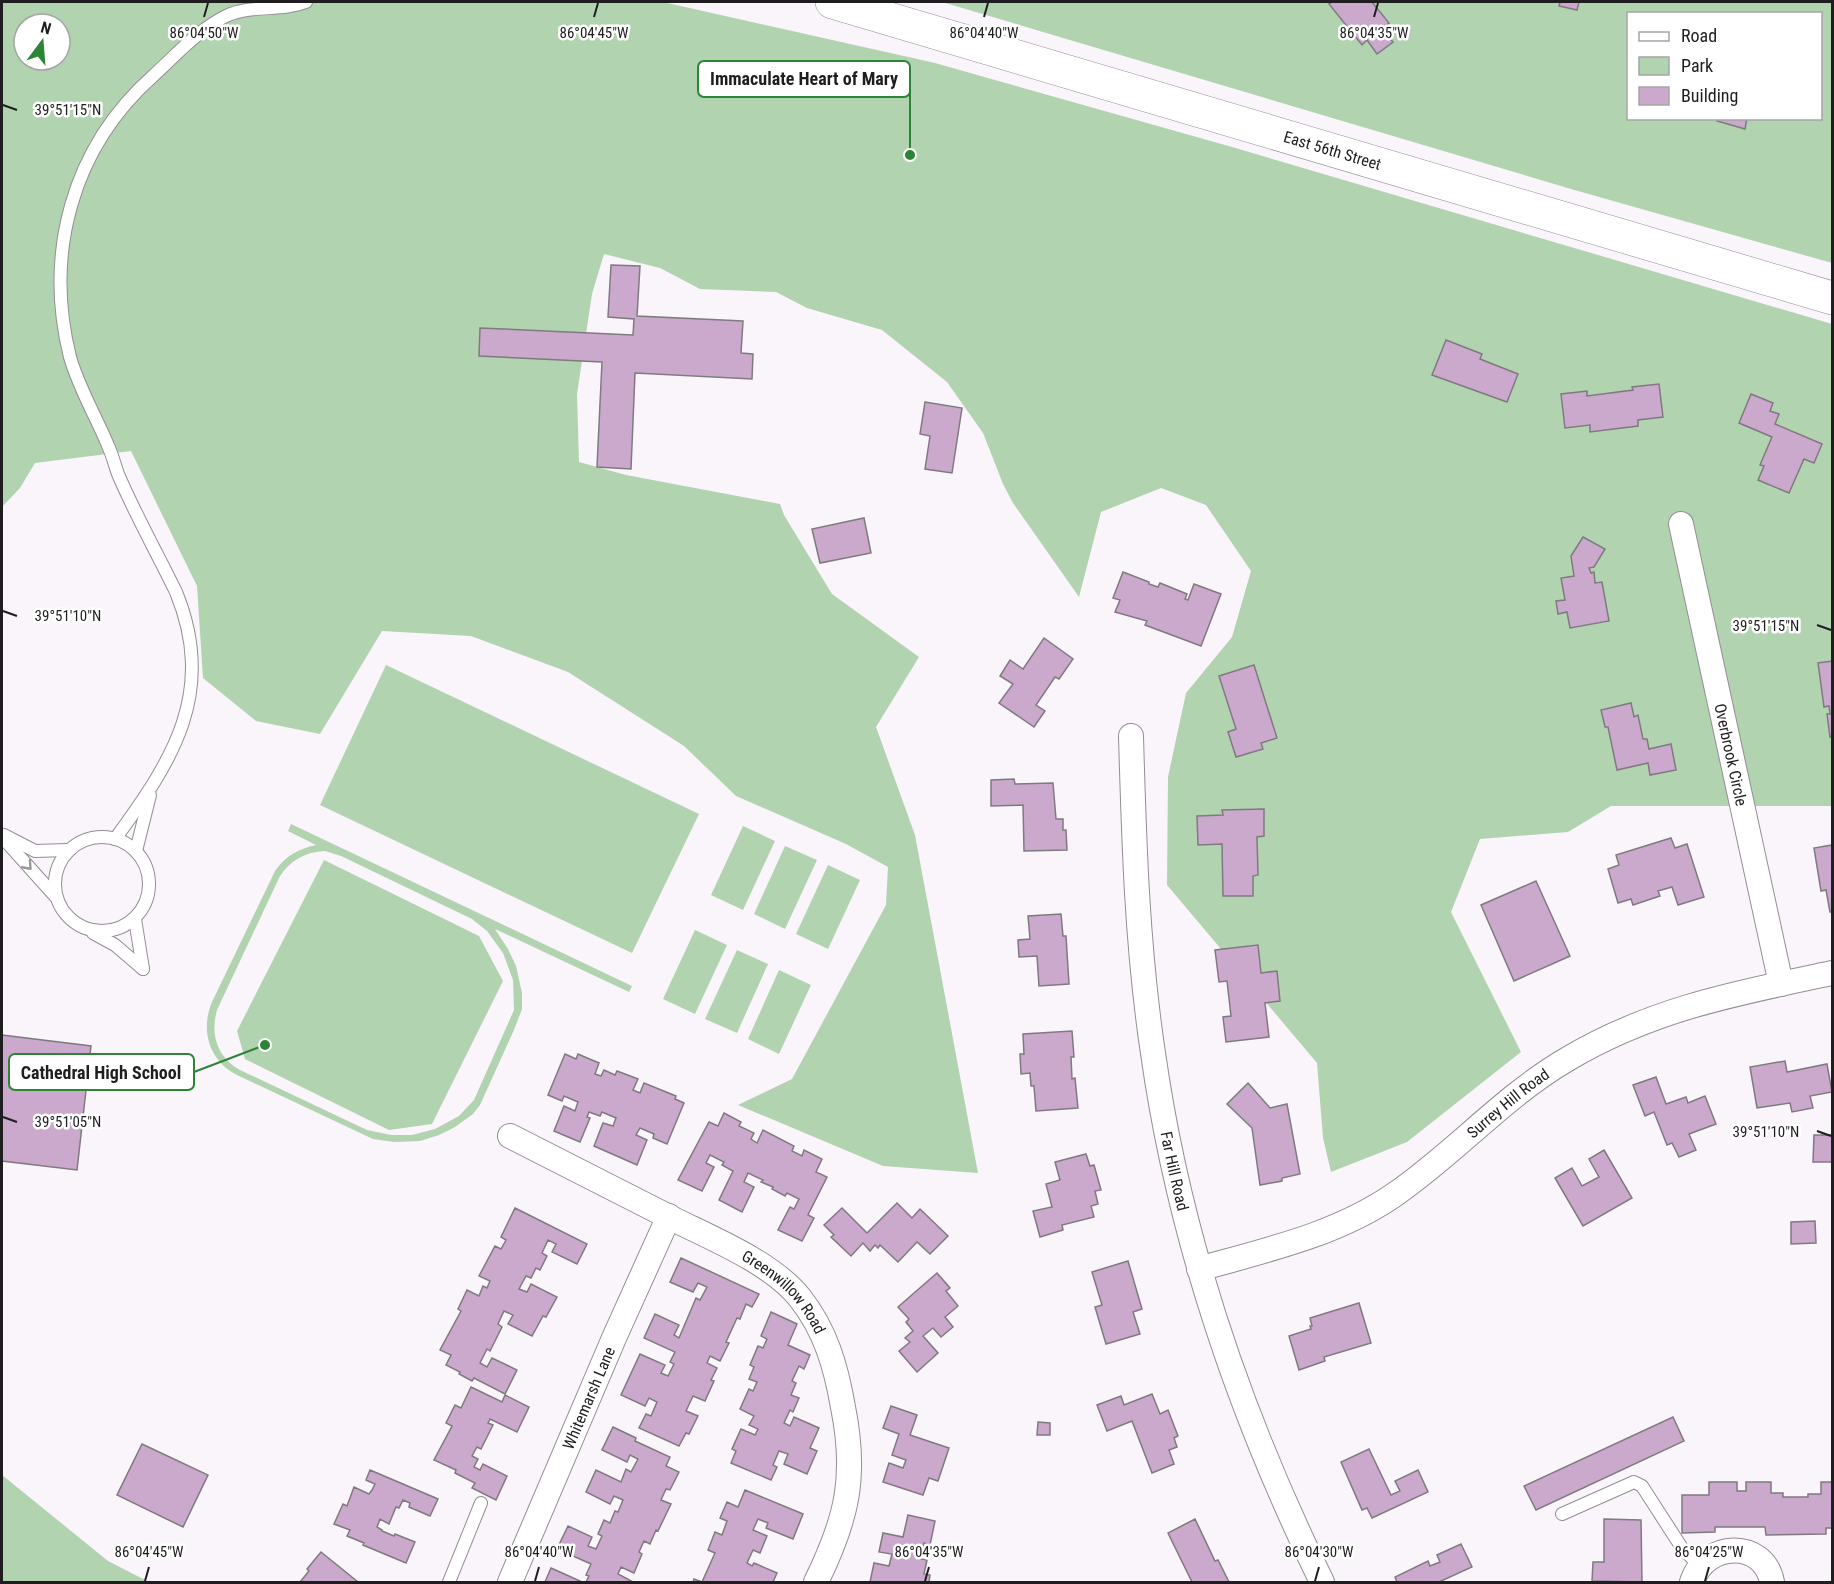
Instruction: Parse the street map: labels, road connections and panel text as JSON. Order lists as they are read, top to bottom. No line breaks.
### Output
{"streets":{"main road":["East 56th Street"],"street":["Overbrook Circle","Surrey Hill Road","Far Hill Road","Greenwillow Road","Whitemarsh Lane"]},"crossings":[["Overbrook Circle","Surrey Hill Road"],["Surrey Hill Road","Far Hill Road"],["Greenwillow Road","Whitemarsh Lane"]],"places":["Immaculate Heart of Mary","Cathedral High School"],"legend":["Road","Park","Building"],"north":"top","coordinates":["86°04'50\"W","86°04'45\"W","86°04'40\"W","86°04'35\"W","39°51'15\"N","39°51'10\"N","39°51'05\"N","86°04'30\"W","86°04'25\"W"]}
